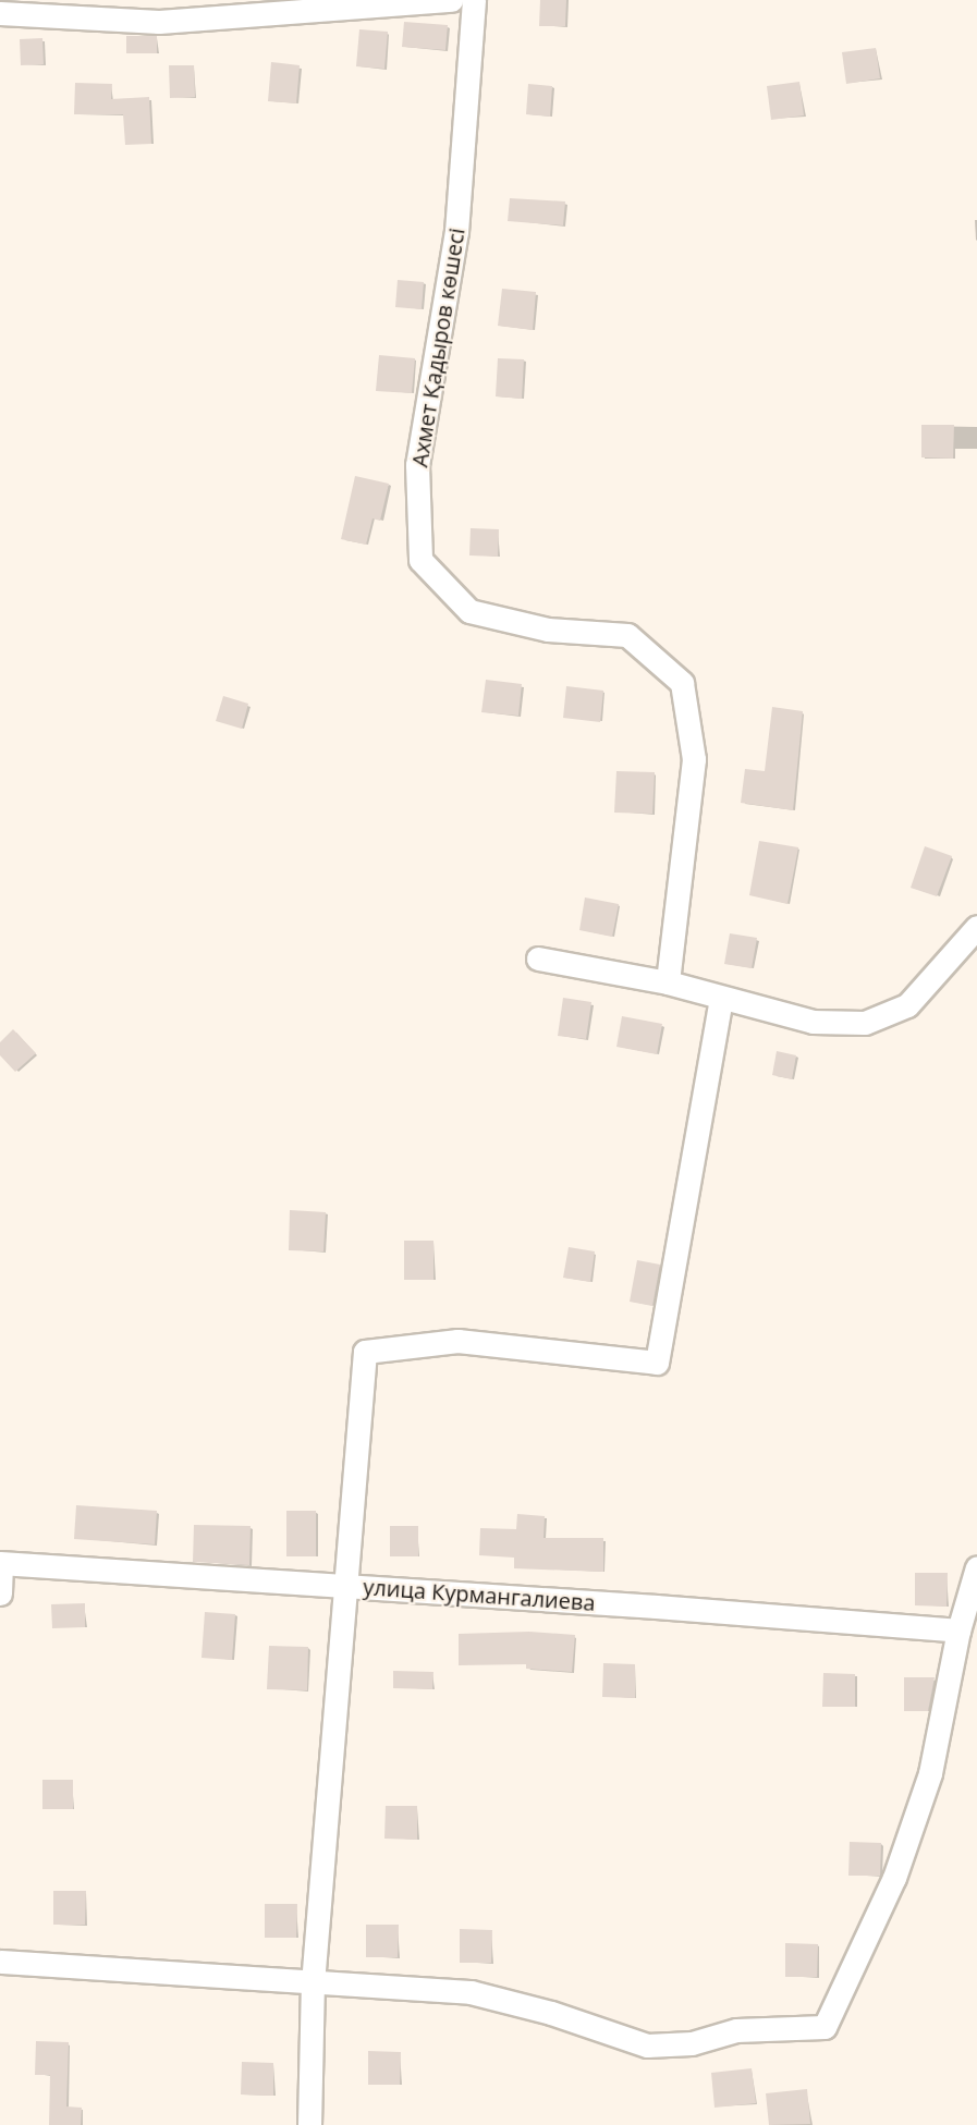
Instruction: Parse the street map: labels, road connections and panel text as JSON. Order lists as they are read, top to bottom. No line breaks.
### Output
{"streets":{"street":["Ахмет Қадыров көшесі","улица Курмангалиева"]}}
